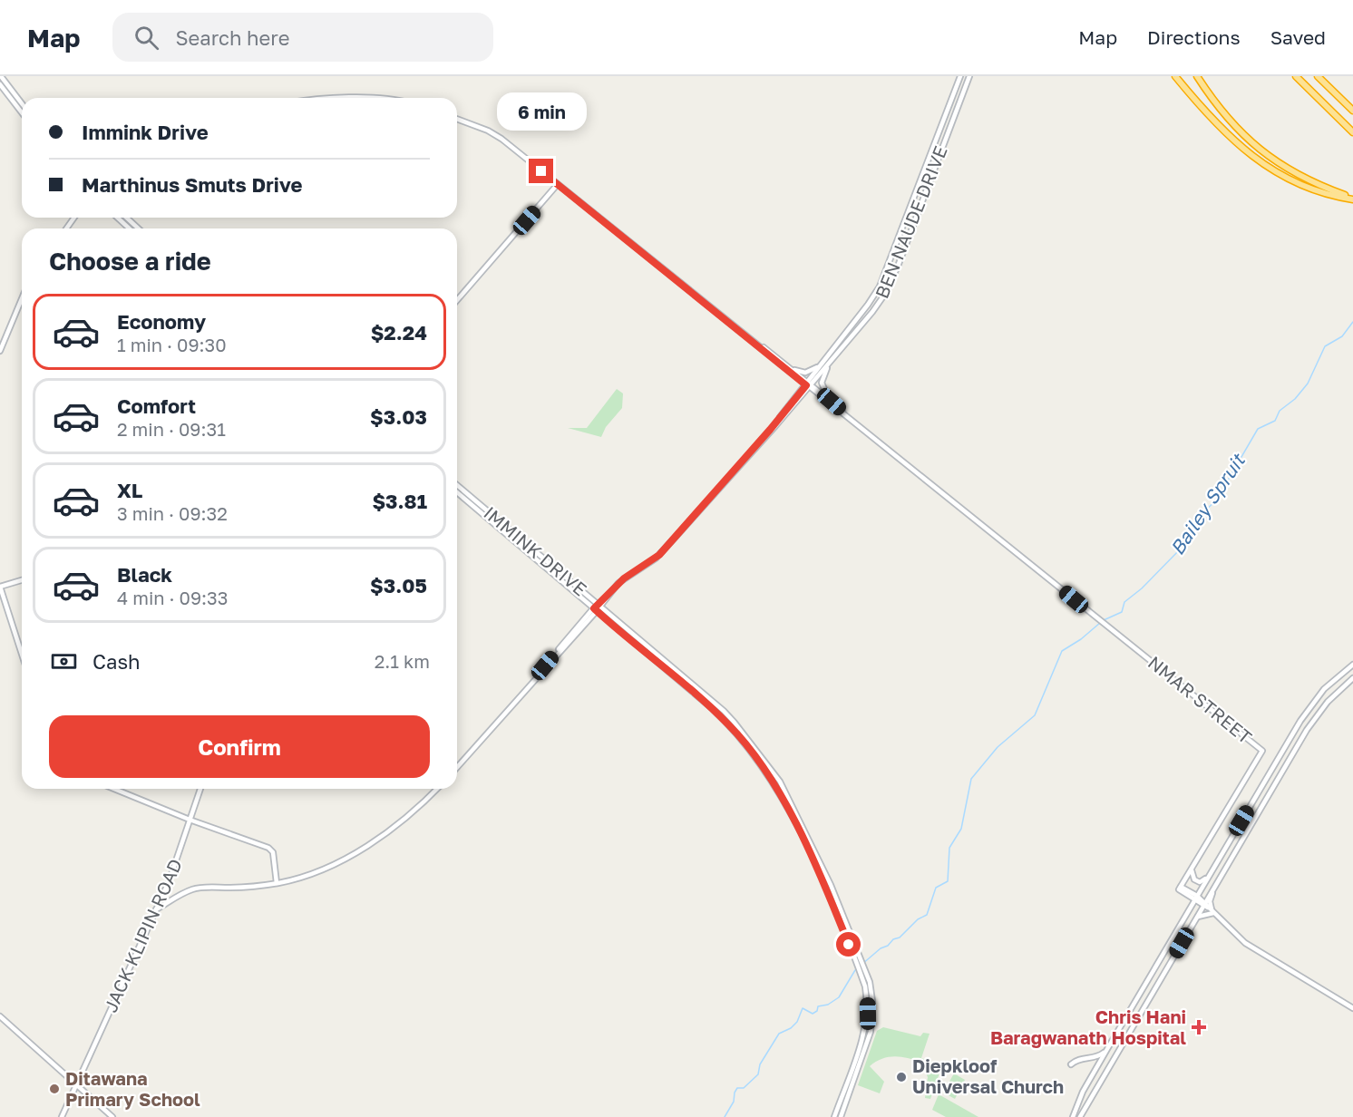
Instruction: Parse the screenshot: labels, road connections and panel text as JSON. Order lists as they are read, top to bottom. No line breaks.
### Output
{"streets":{"main road":["BEN NAUDE DRIVE","IMMINK DRIVE","NMAR STREET","JACK KLIPIN ROAD"]},"crossings":[["BEN NAUDE DRIVE","IMMINK DRIVE"]],"water":["Bailey Spruit"],"places":{"health":["Chris Hani Baragwanath Hospital"],"other":["Diepkloof Universal Church","Ditawana Primary School"]},"page":{"header":"Map","search":"Search here","nav":["Map","Directions","Saved"],"bubble":"6 min","banner":["Immink Drive","Marthinus Smuts Drive"],"heading":"Choose a ride","list":[{"name":"Economy","note":"1 min · 09:30","value":"$2.24"},{"name":"Comfort","note":"2 min · 09:31","value":"$3.03"},{"name":"XL","note":"3 min · 09:32","value":"$3.81"},{"name":"Black","note":"4 min · 09:33","value":"$3.05"}],"pay":["Cash","2.1 km"],"buttons":"Confirm"}}
